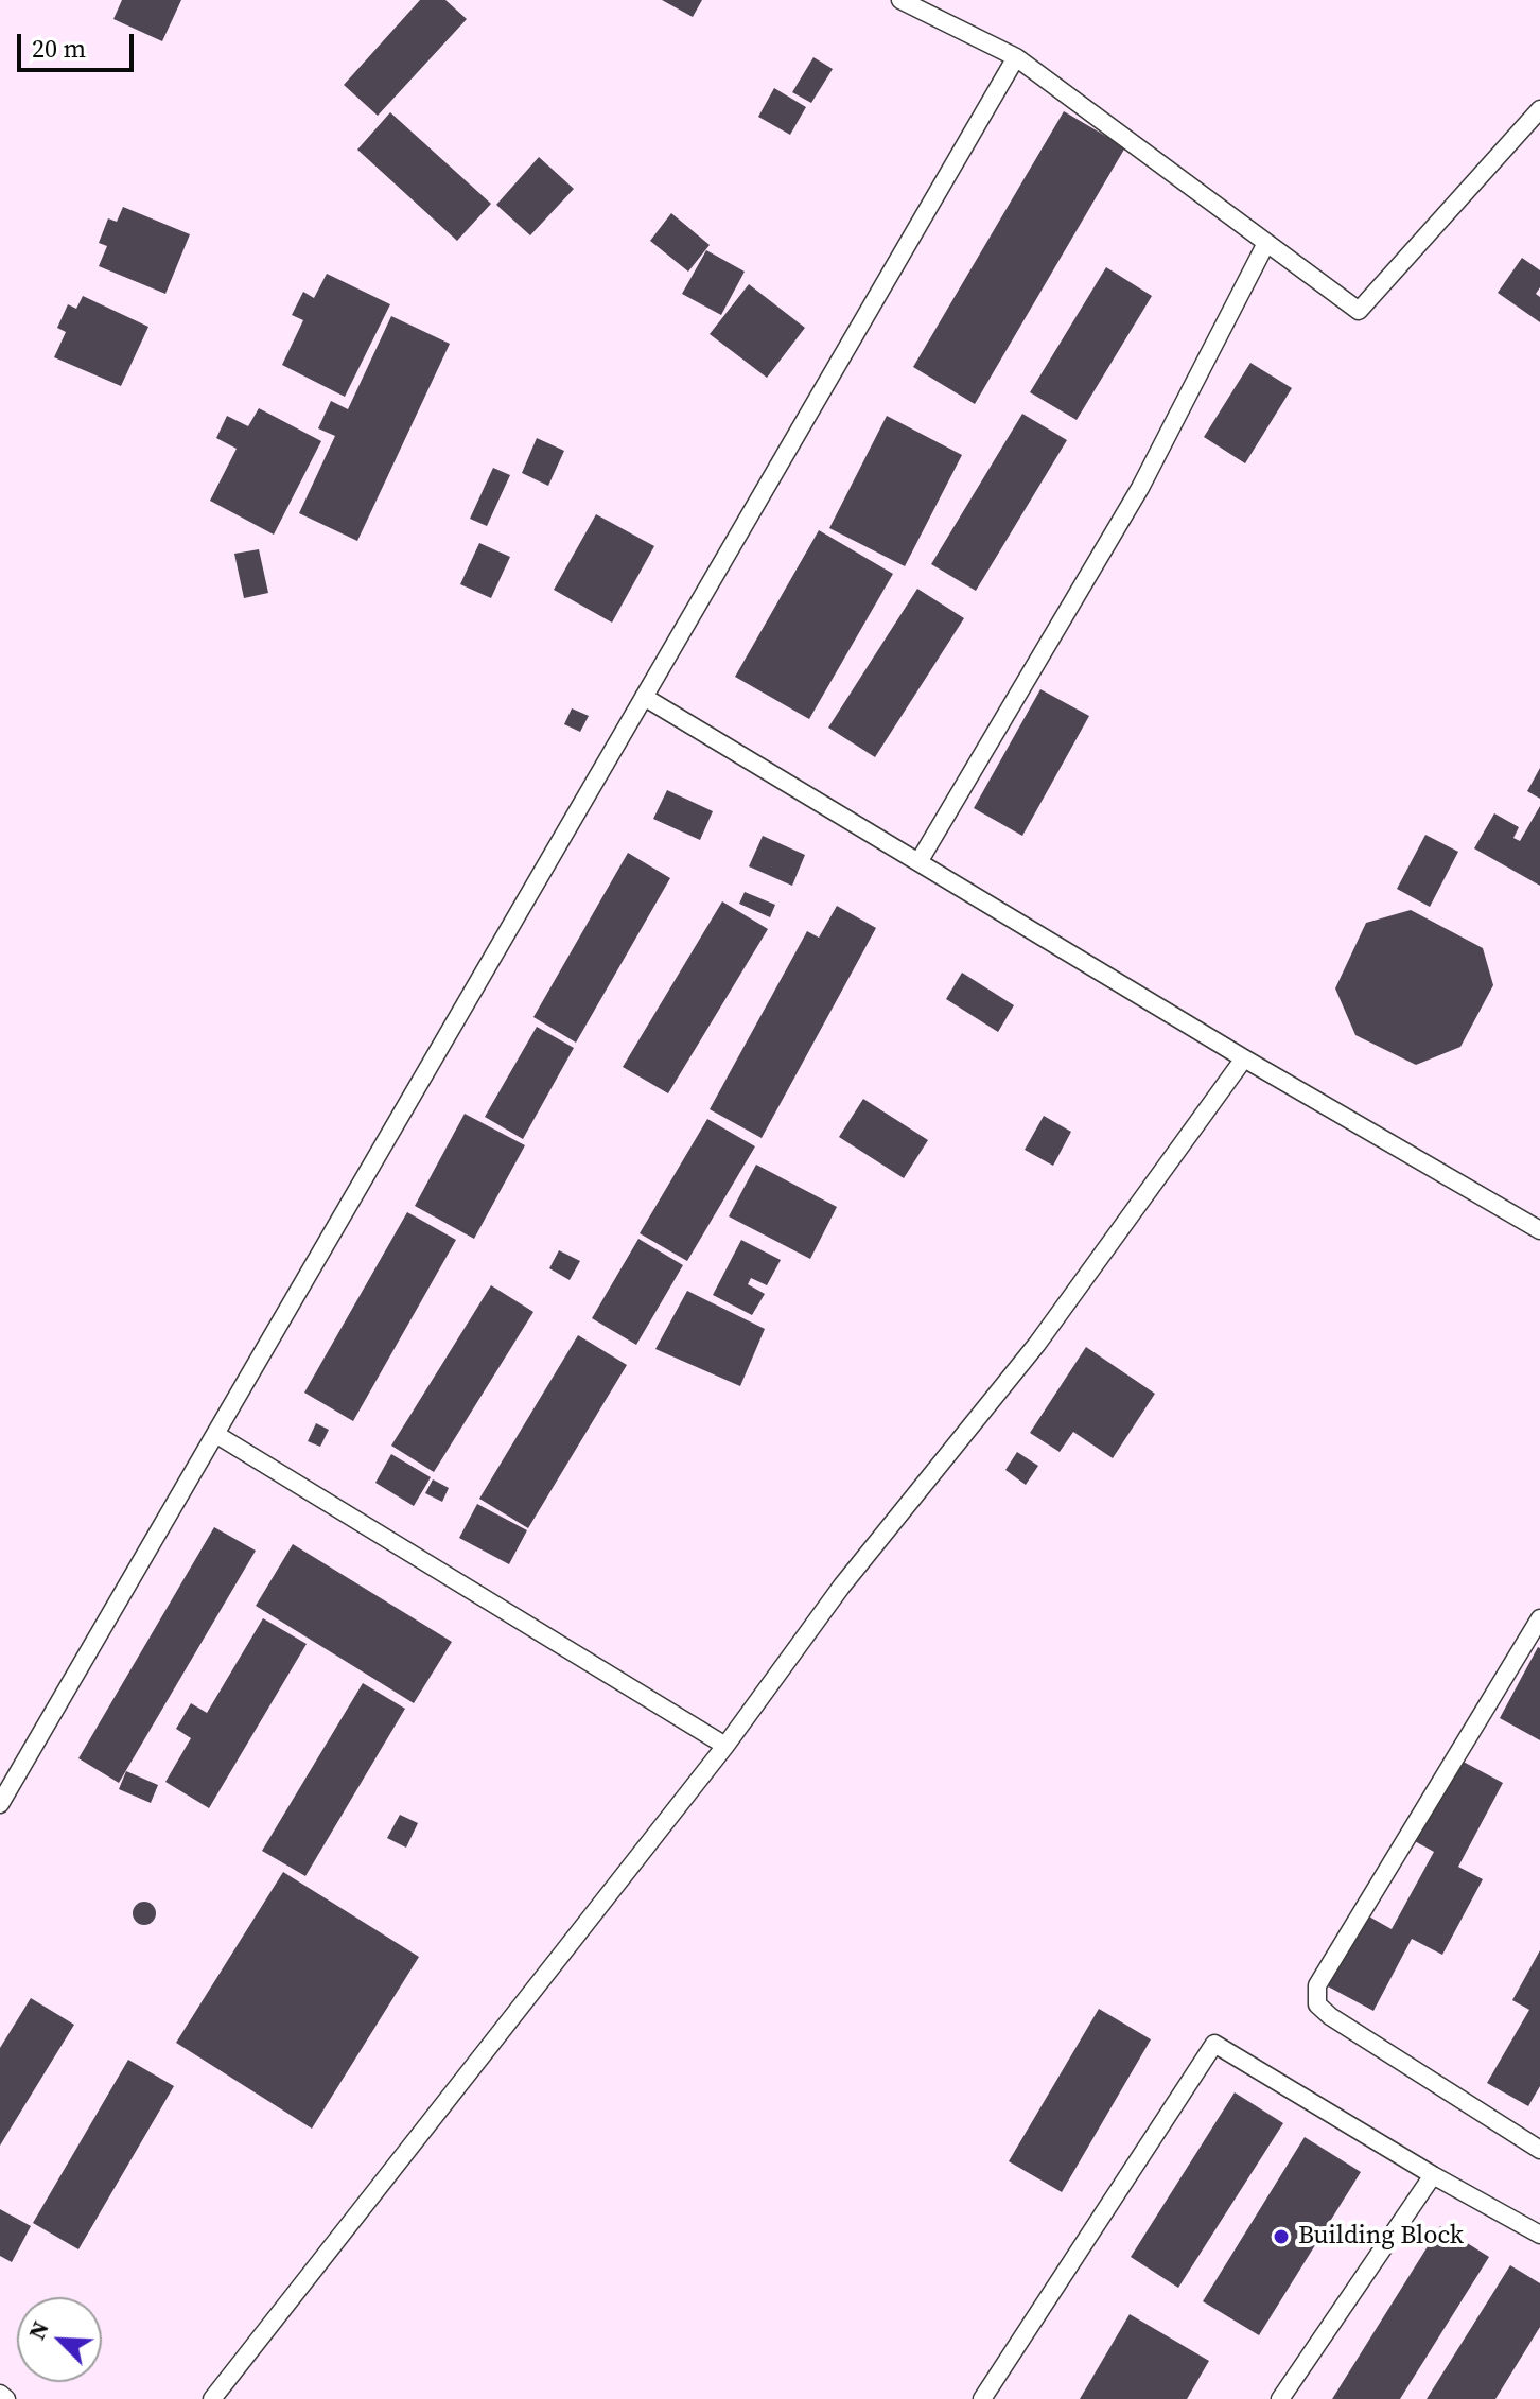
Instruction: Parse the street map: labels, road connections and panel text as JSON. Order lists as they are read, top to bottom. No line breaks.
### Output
{"places":["Building Block"],"scale_bar":"20 m","north":"top left"}
